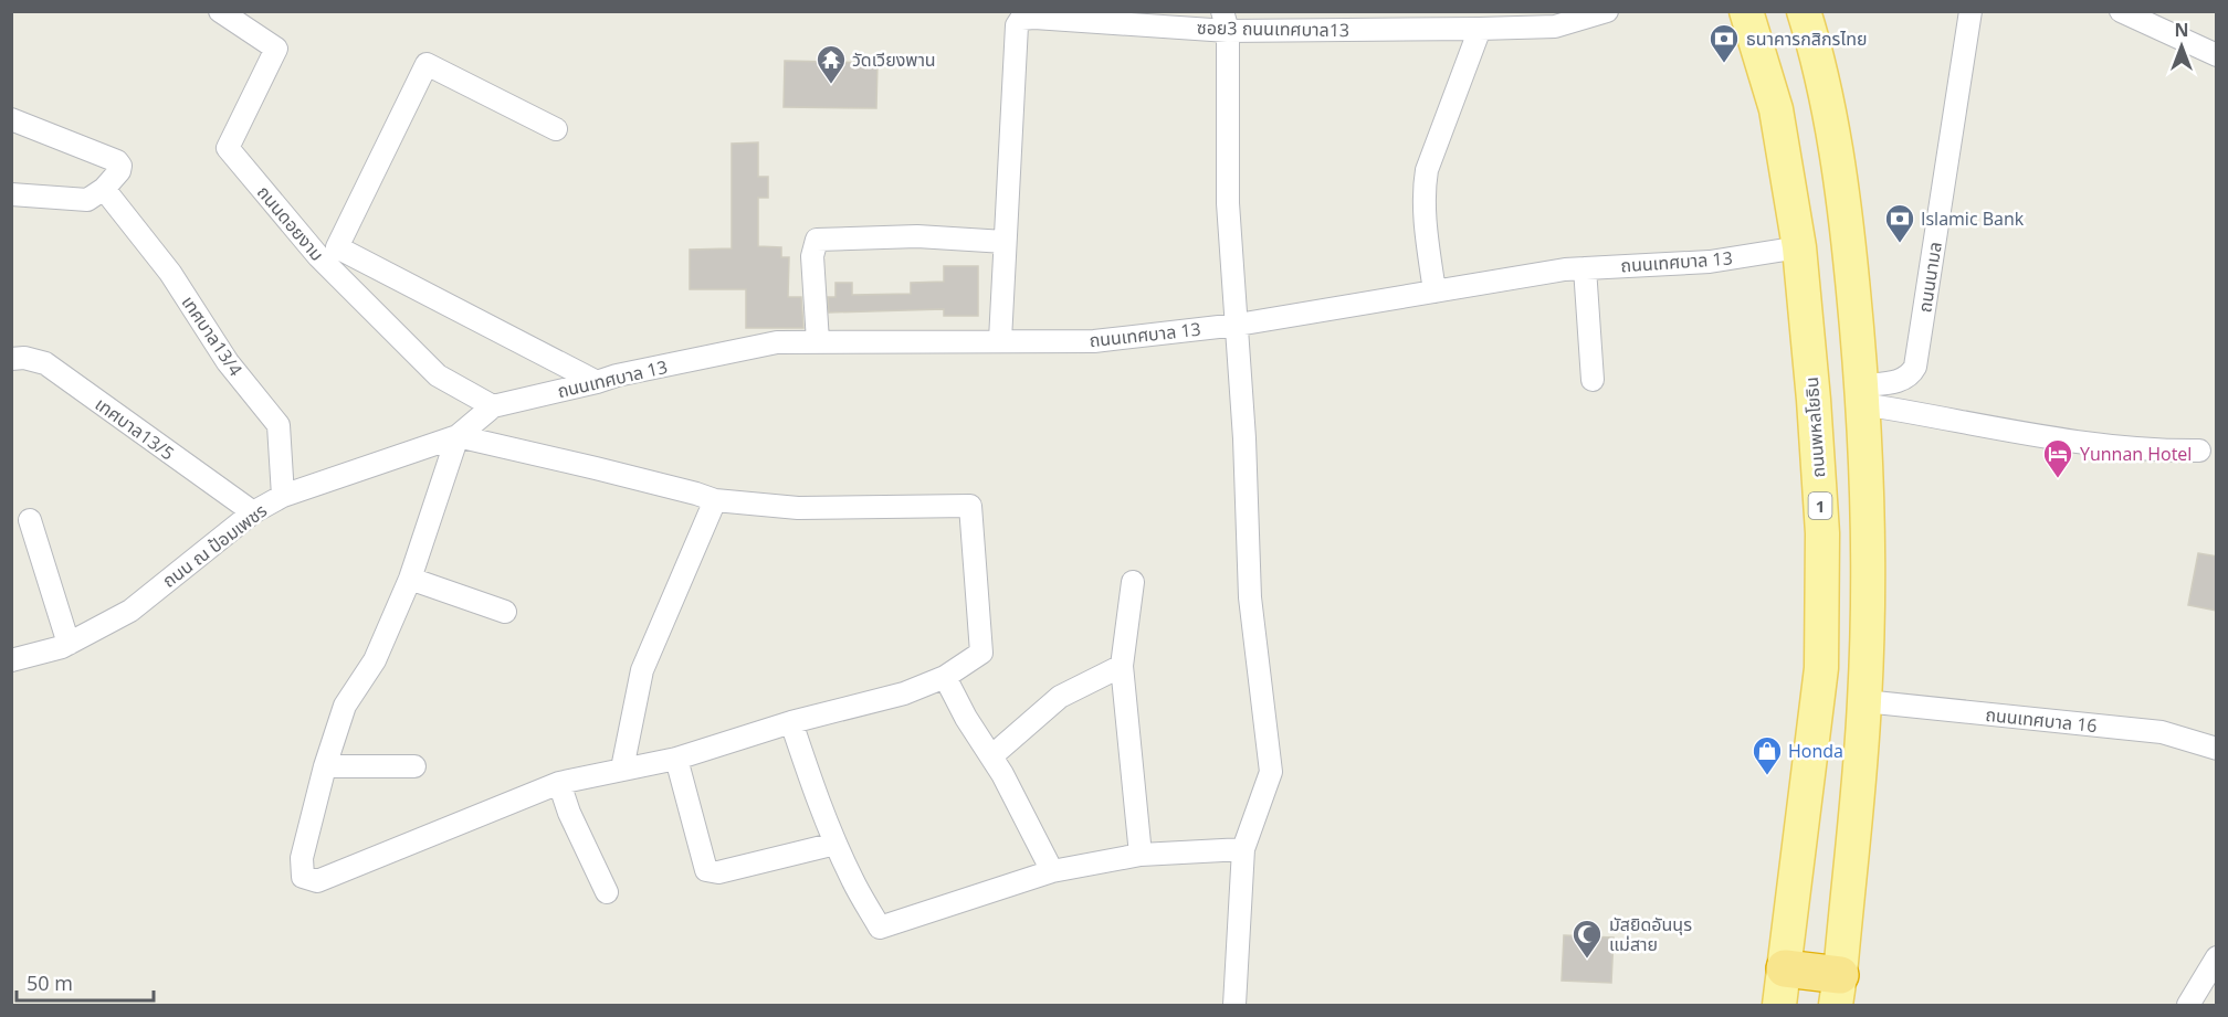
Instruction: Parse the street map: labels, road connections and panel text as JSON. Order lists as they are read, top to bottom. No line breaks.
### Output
{"streets":{"main road":["ถนนพหลโยธิน","1"],"street":["ซอย3 ถนนเทศบาล13","ถนนดอยงาม","ถนนเทศบาล 13","ถนนนามล","เทศบาล13/4","เทศบาล13/5","ถนน ณ ป้อมเพชร","ถนนเทศบาล 16"]},"crossings":[["ซอย3 ถนนเทศบาล13","ถนนเทศบาล 13"],["ถนนดอยงาม","ถนนเทศบาล 13"],["ถนนดอยงาม","ถนน ณ ป้อมเพชร"],["ถนนเทศบาล 13","ถนนพหลโยธิน"],["ถนนเทศบาล 13","ถนน ณ ป้อมเพชร"],["เทศบาล13/4","ถนน ณ ป้อมเพชร"],["เทศบาล13/5","ถนน ณ ป้อมเพชร"]],"places":{"bank":["ธนาคารกสิกรไทย","Islamic Bank"],"temple":["วัดเวียงพาน"],"hotel":["Yunnan Hotel"],"shop":["Honda"],"mosque":["มัสยิดอันนุร แม่สาย"]},"scale_bar":"50 m","north":"top"}
